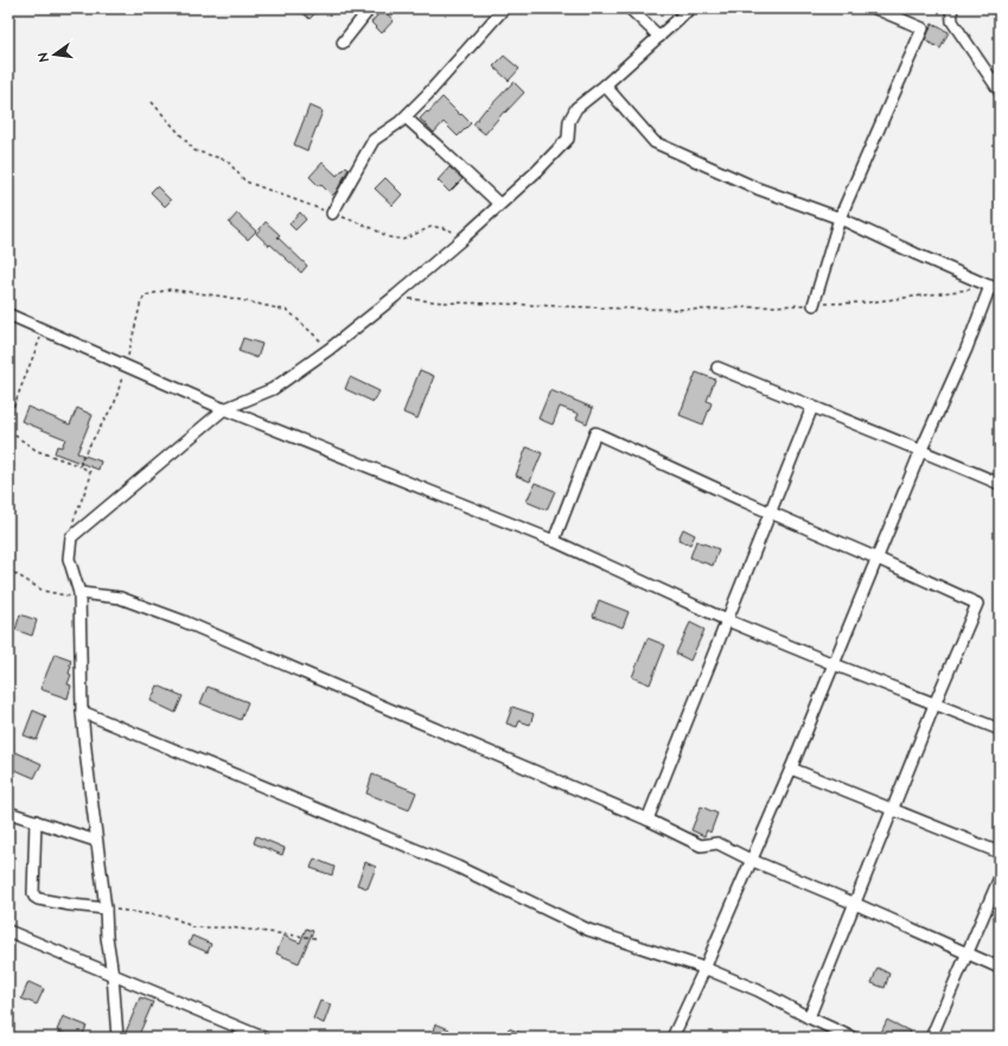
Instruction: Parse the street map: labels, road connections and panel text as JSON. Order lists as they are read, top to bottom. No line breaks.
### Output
{"north":"left"}
